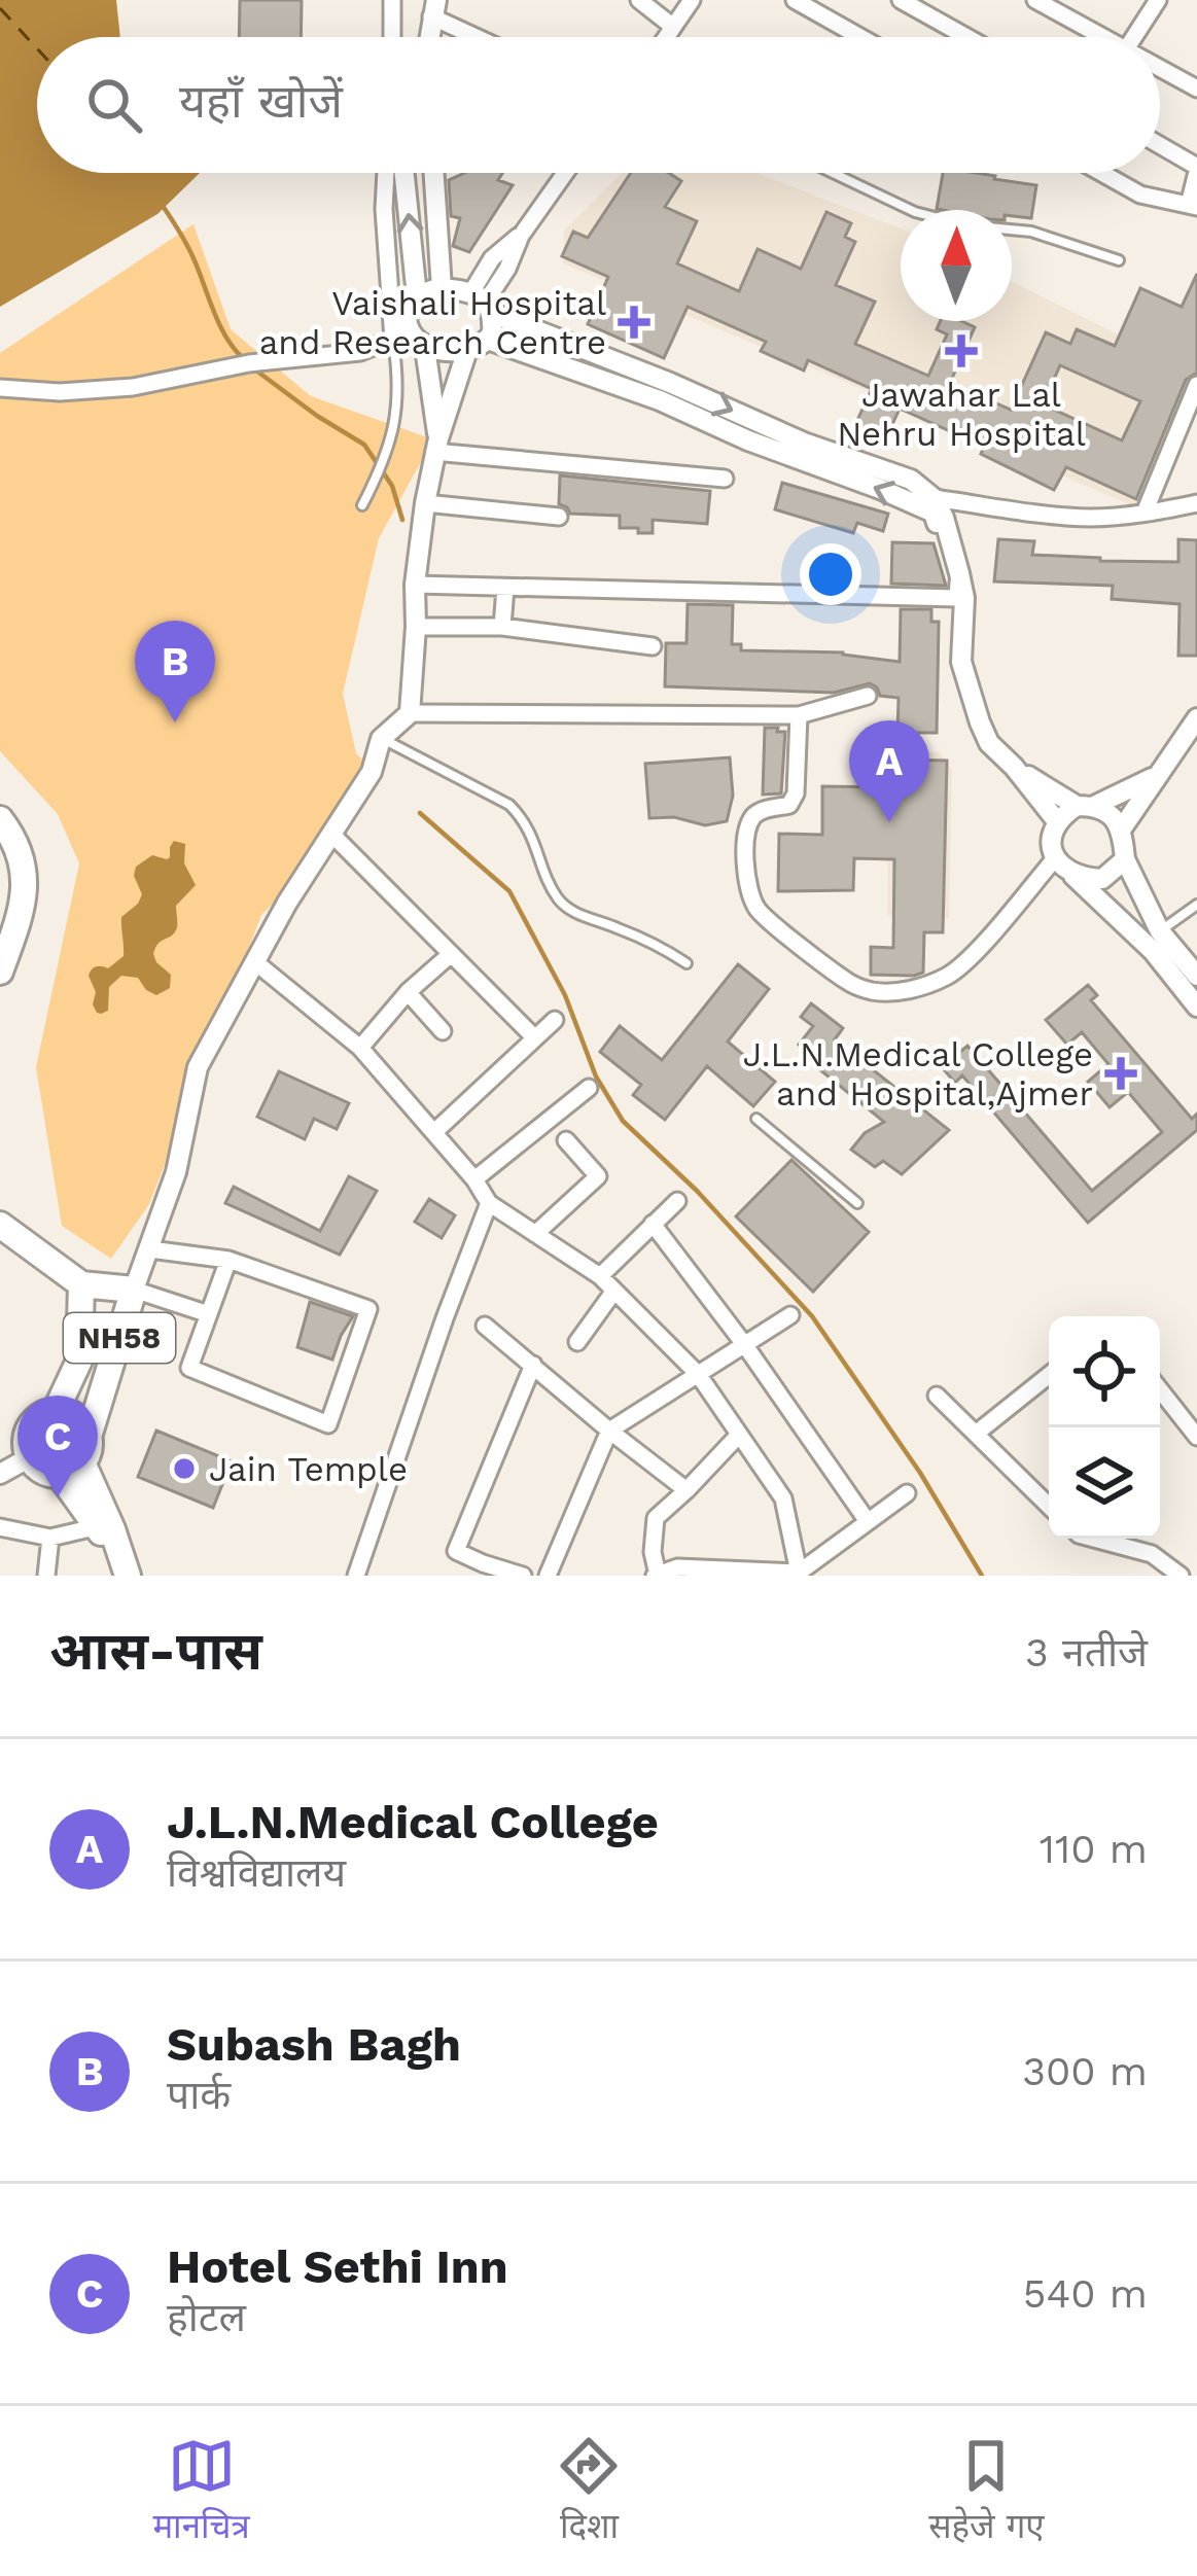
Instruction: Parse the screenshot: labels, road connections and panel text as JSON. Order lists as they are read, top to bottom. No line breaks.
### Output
{"streets":{"highway":["NH58"]},"places":{"health":["Vaishali Hospital and Research Centre","Jawahar Lal Nehru Hospital","J.L.N.Medical College and Hospital,Ajmer"],"other":["Jain Temple"]},"north":"top","page":{"search":"यहाँ खोजें","pins":["B","A","C"],"heading":["आस-पास","3 नतीजे"],"list":[{"mark":"A","name":"J.L.N.Medical College","note":"विश्वविद्यालय","value":"110 m"},{"mark":"B","name":"Subash Bagh","note":"पार्क","value":"300 m"},{"mark":"C","name":"Hotel Sethi Inn","note":"होटल","value":"540 m"}],"nav":["मानचित्र","दिशा","सहेजे गए"]}}
